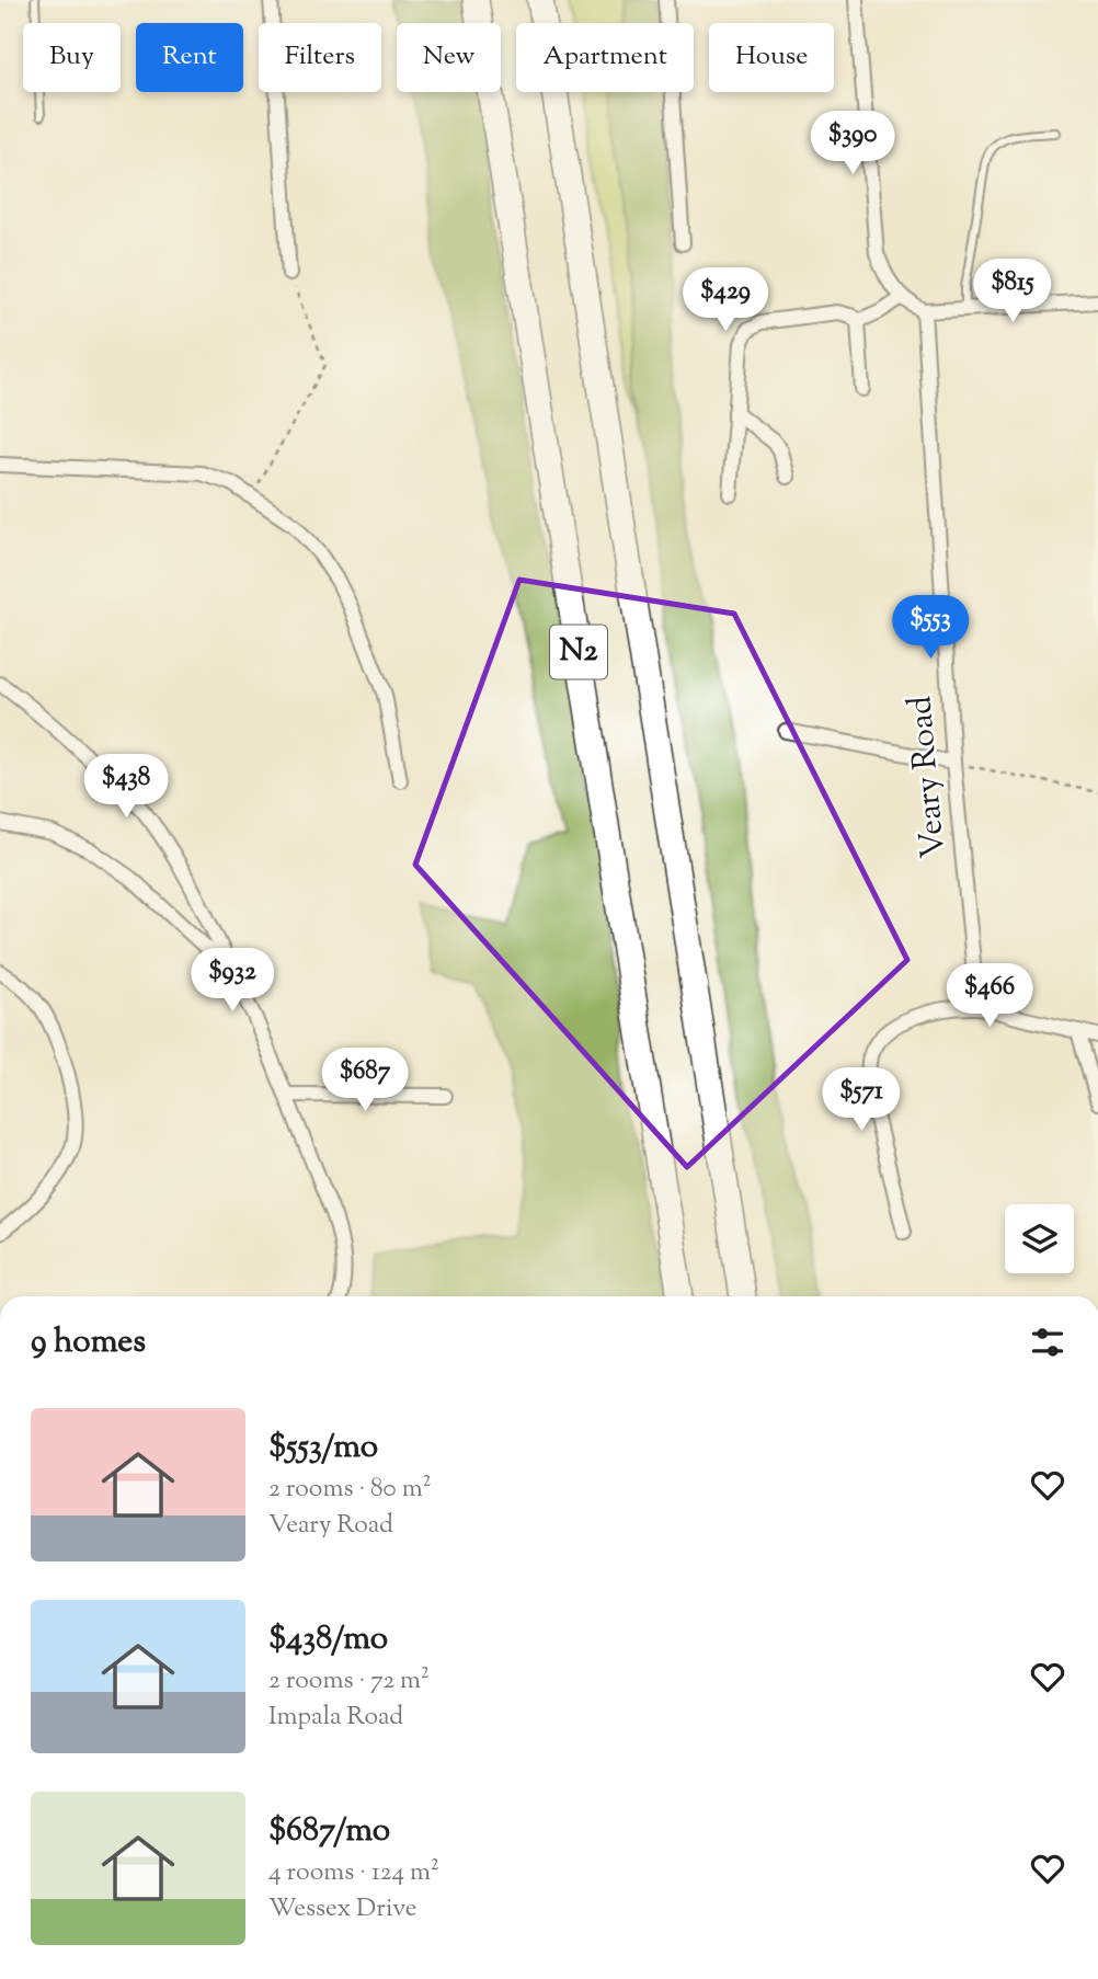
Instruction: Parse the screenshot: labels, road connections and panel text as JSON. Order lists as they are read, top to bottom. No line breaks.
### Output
{"streets":{"highway":["N2"],"street":["Veary Road"]},"page":{"chip":["Buy","Rent","Filters","New","Apartment","House"],"price":["$390","$815","$429","$553","$438","$932","$466","$687","$571"],"heading":"9 homes","list":[{"name":"$553/mo","note":"2 rooms · 80 m² · Veary Road"},{"name":"$438/mo","note":"2 rooms · 72 m² · Impala Road"},{"name":"$687/mo","note":"4 rooms · 124 m² · Wessex Drive"}]}}
